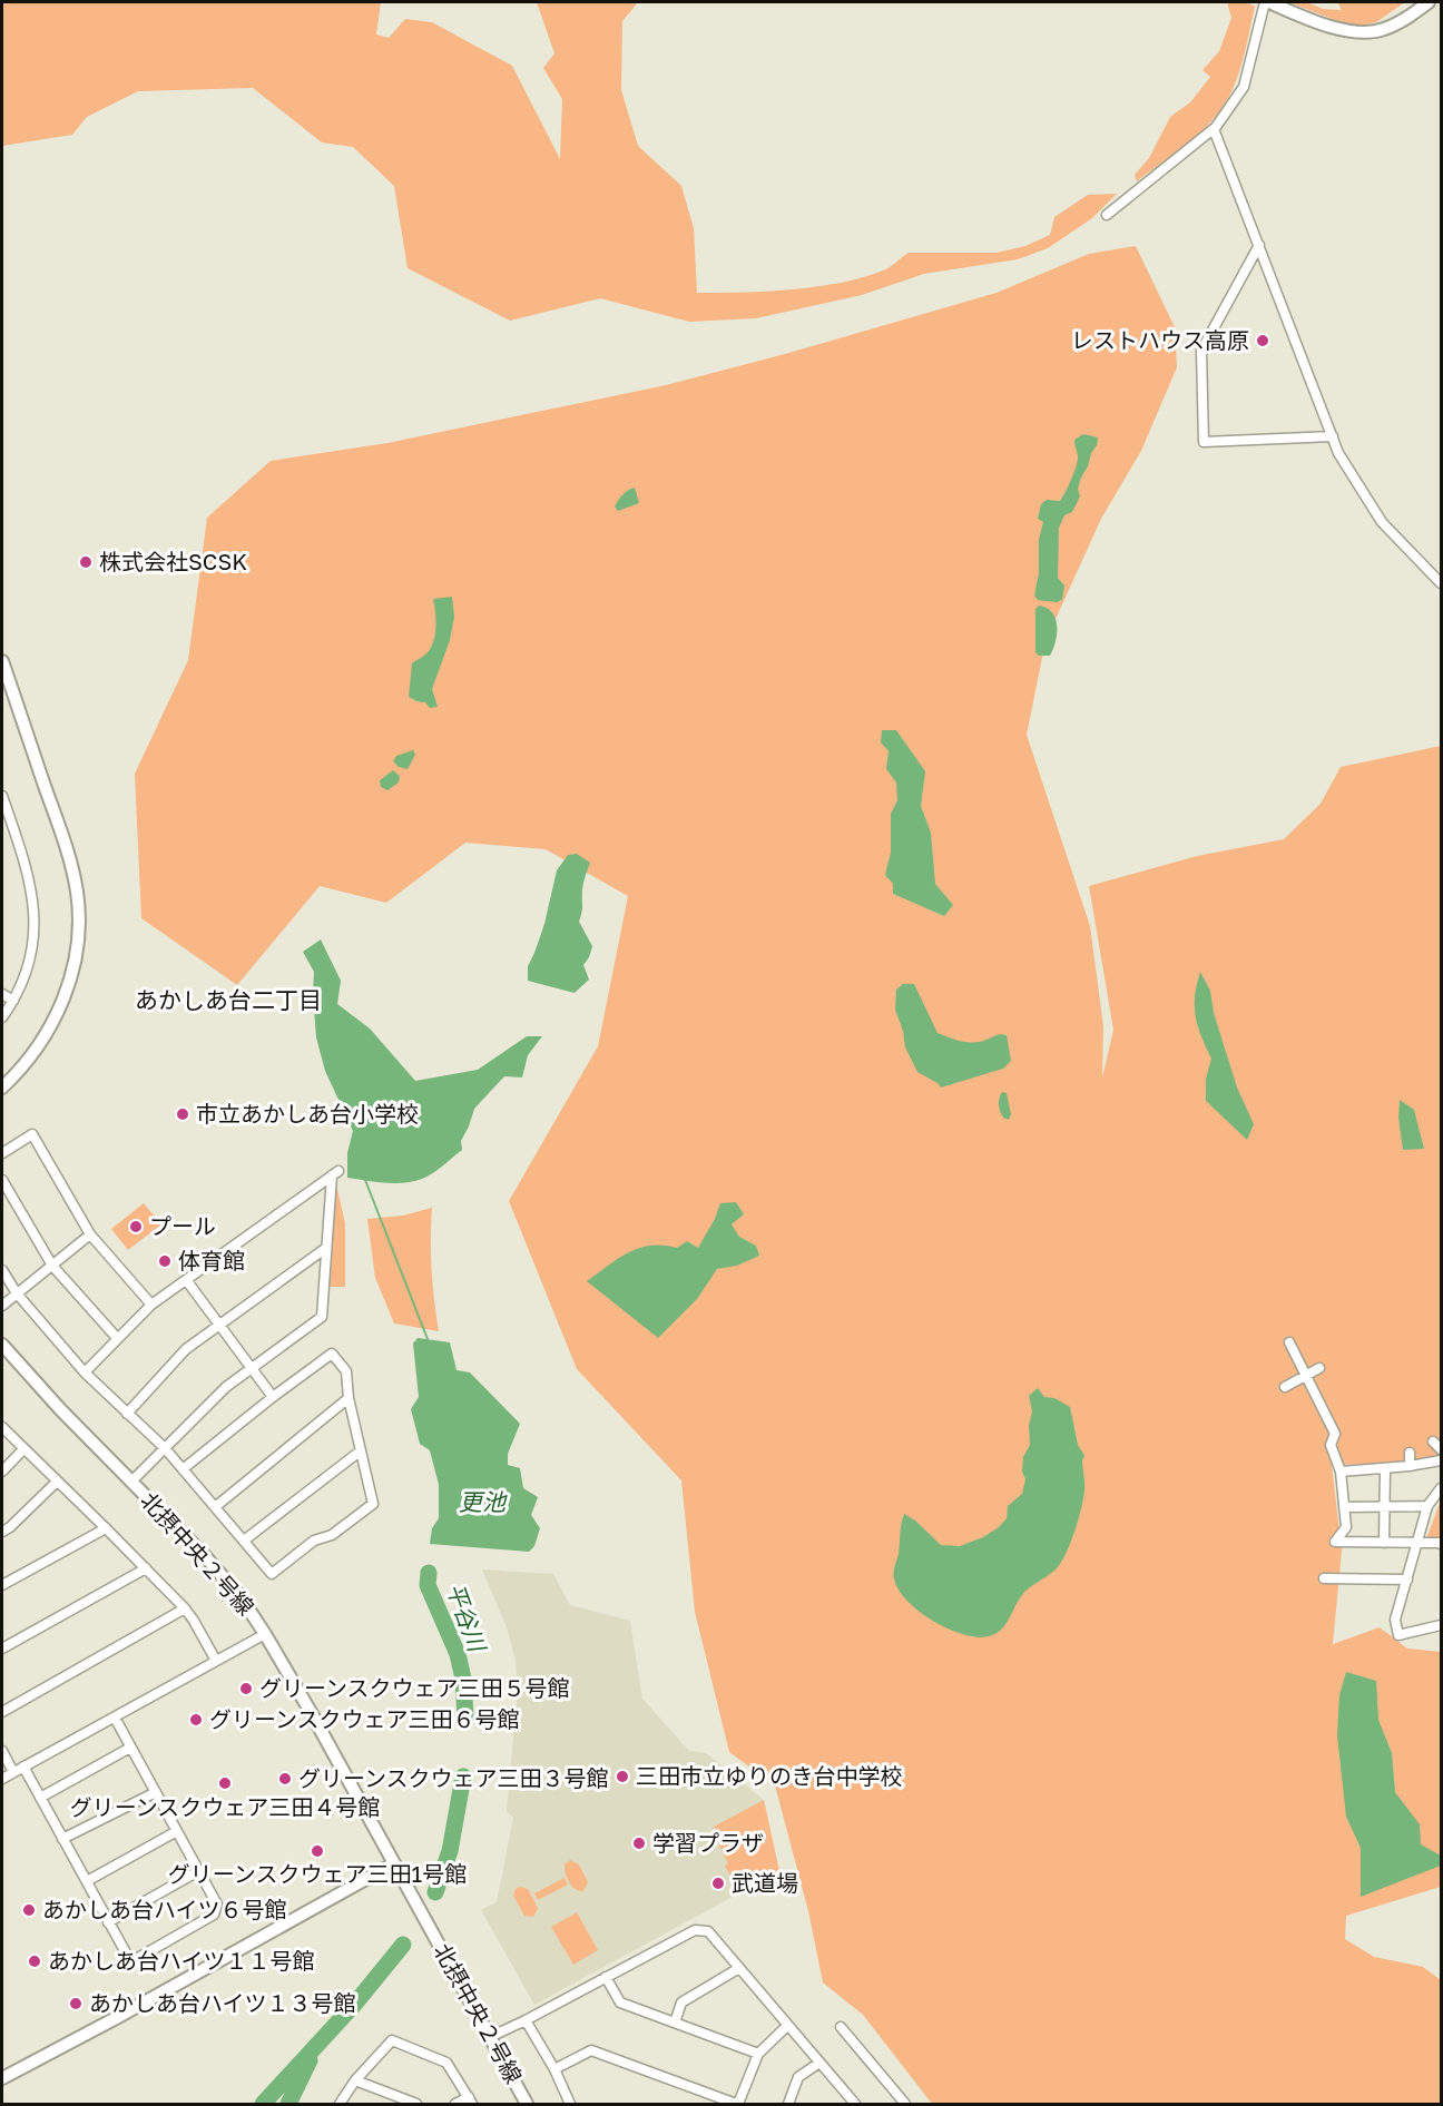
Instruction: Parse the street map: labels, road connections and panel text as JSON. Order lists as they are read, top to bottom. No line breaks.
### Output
{"streets":{"street":["北摂中央２号線"]},"districts":["あかしあ台二丁目"],"water":["更池","平谷川"],"places":["レストハウス高原","株式会社SCSK","市立あかしあ台小学校","プール","体育館","グリーンスクウェア三田５号館","グリーンスクウェア三田６号館","三田市立ゆりのき台中学校","グリーンスクウェア三田３号館","グリーンスクウェア三田４号館","学習プラザ","グリーンスクウェア三田1号館","武道場","あかしあ台ハイツ６号館","あかしあ台ハイツ１１号館","あかしあ台ハイツ１３号館"]}
